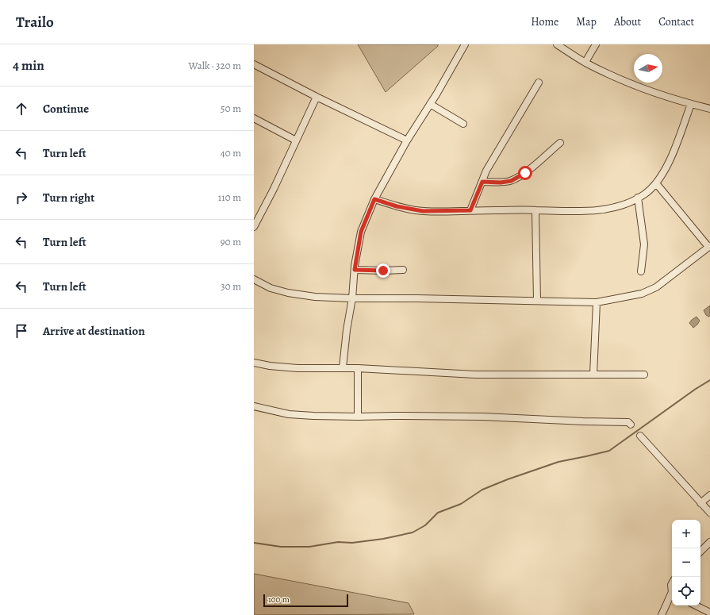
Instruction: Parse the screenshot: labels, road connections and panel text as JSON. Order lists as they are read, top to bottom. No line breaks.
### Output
{"scale_bar":"100 m","north":"right","page":{"header":"Trailo","nav":["Home","Map","About","Contact"],"heading":["4 min","Walk · 320 m"],"list":[["Continue","50 m"],["Turn left","40 m"],["Turn right","110 m"],["Turn left","90 m"],["Turn left","30 m"],"Arrive at destination"],"map_buttons":["+","−"],"scale":"100 m"}}
